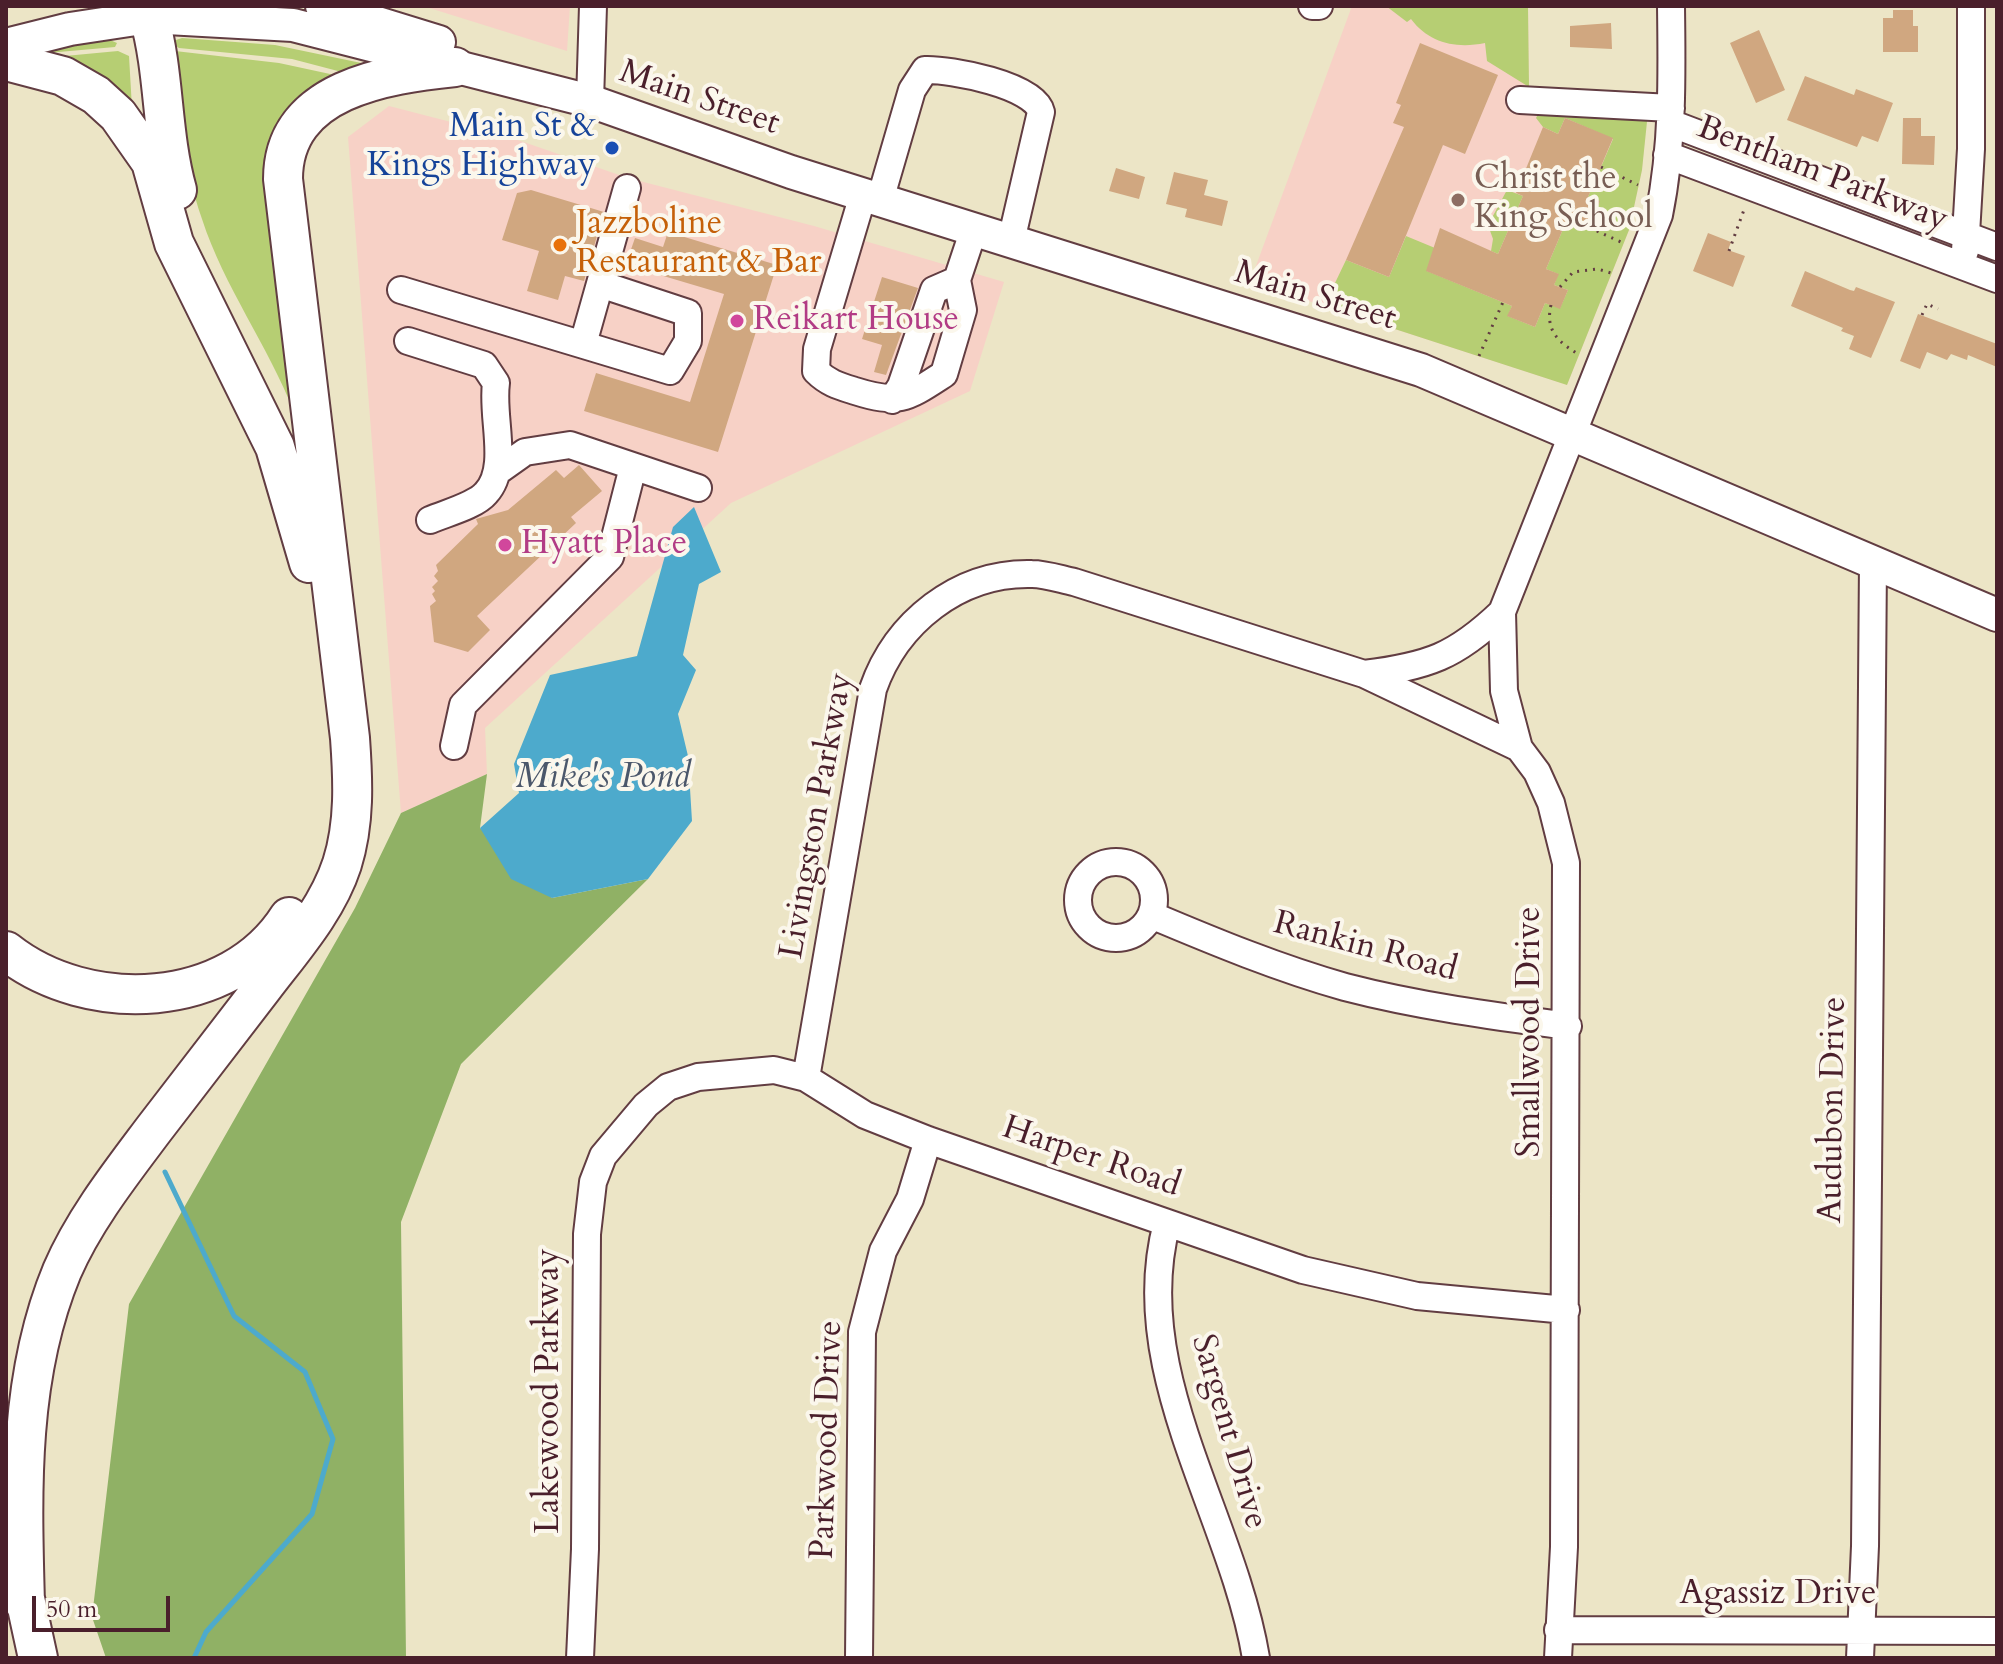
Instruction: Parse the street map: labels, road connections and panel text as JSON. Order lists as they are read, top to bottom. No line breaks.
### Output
{"streets":{"main road":["Main Street"],"street":["Bentham Parkway","Livingston Parkway","Rankin Road","Smallwood Drive","Audubon Drive","Harper Road","Lakewood Parkway","Sargent Drive","Parkwood Drive","Agassiz Drive"]},"crossings":[["Main Street","Smallwood Drive"],["Main Street","Audubon Drive"],["Bentham Parkway","Smallwood Drive"],["Livingston Parkway","Smallwood Drive"],["Livingston Parkway","Harper Road"],["Rankin Road","Smallwood Drive"],["Smallwood Drive","Harper Road"],["Smallwood Drive","Agassiz Drive"],["Audubon Drive","Agassiz Drive"],["Harper Road","Lakewood Parkway"],["Harper Road","Sargent Drive"],["Harper Road","Parkwood Drive"]],"water":["Mike's Pond"],"places":["Main St & Kings Highway","Christ the King School","Jazzboline Restaurant & Bar","Reikart House","Hyatt Place"],"scale_bar":"50 m"}
